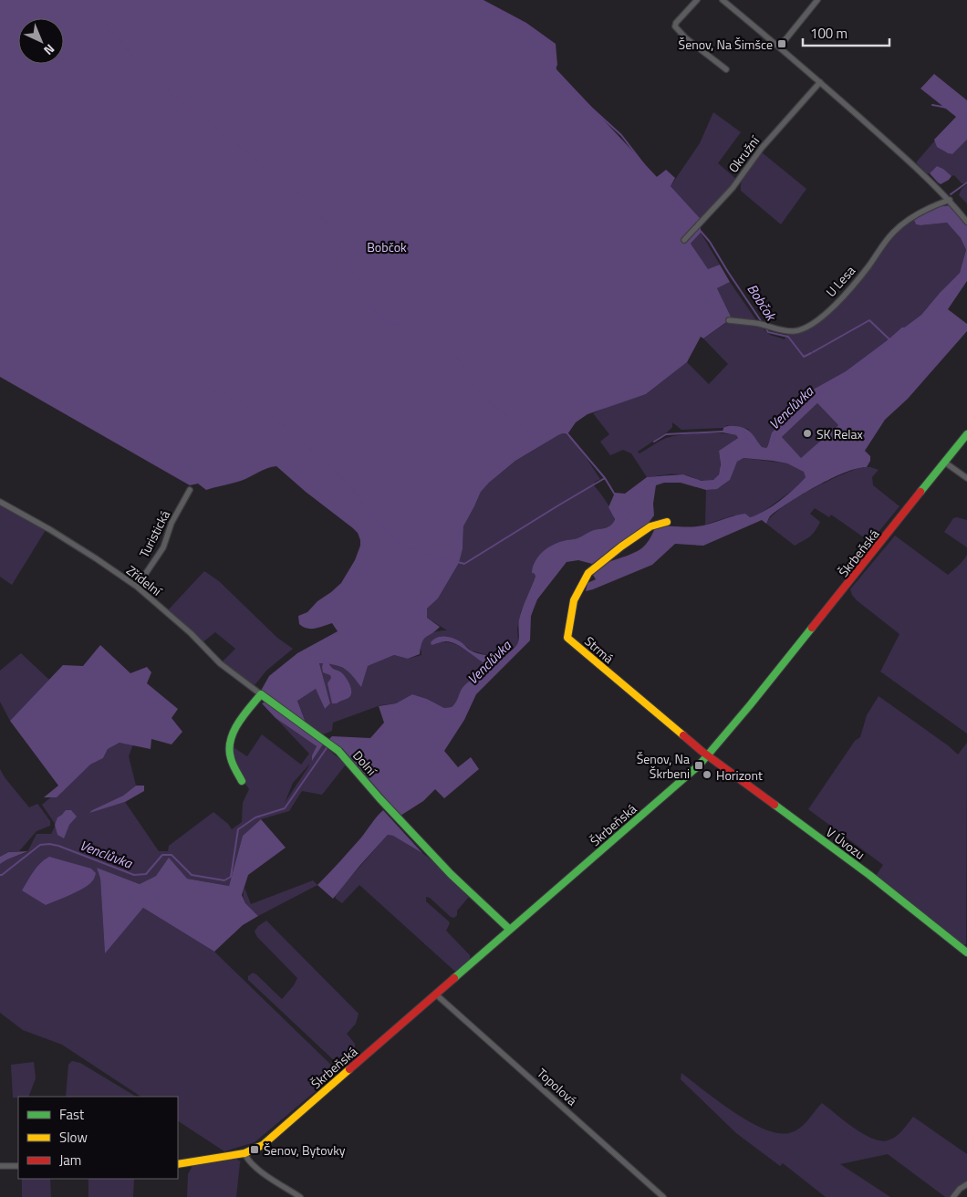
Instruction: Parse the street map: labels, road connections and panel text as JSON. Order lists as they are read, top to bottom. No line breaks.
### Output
{"streets":{"street":["Okružní","U Lesa","Turistická","Škrbeňská","Zřídelní","Strmá","Dolní","V Úvozu","Topolová"]},"crossings":[["Turistická","Zřídelní"],["Škrbeňská","Strmá"],["Škrbeňská","Dolní"],["Škrbeňská","V Úvozu"],["Škrbeňská","Topolová"],["Zřídelní","Dolní"],["Strmá","V Úvozu"]],"water":["Bobčok","Venclůvka"],"parks":["Bobčok"],"places":{"transit":["Šenov, Na Šimšce","Šenov, Na Škrbeni","Šenov, Bytovky"],"other":["SK Relax","Horizont"]},"legend":["Fast","Slow","Jam"],"scale_bar":"100 m","north":"bottom right"}
